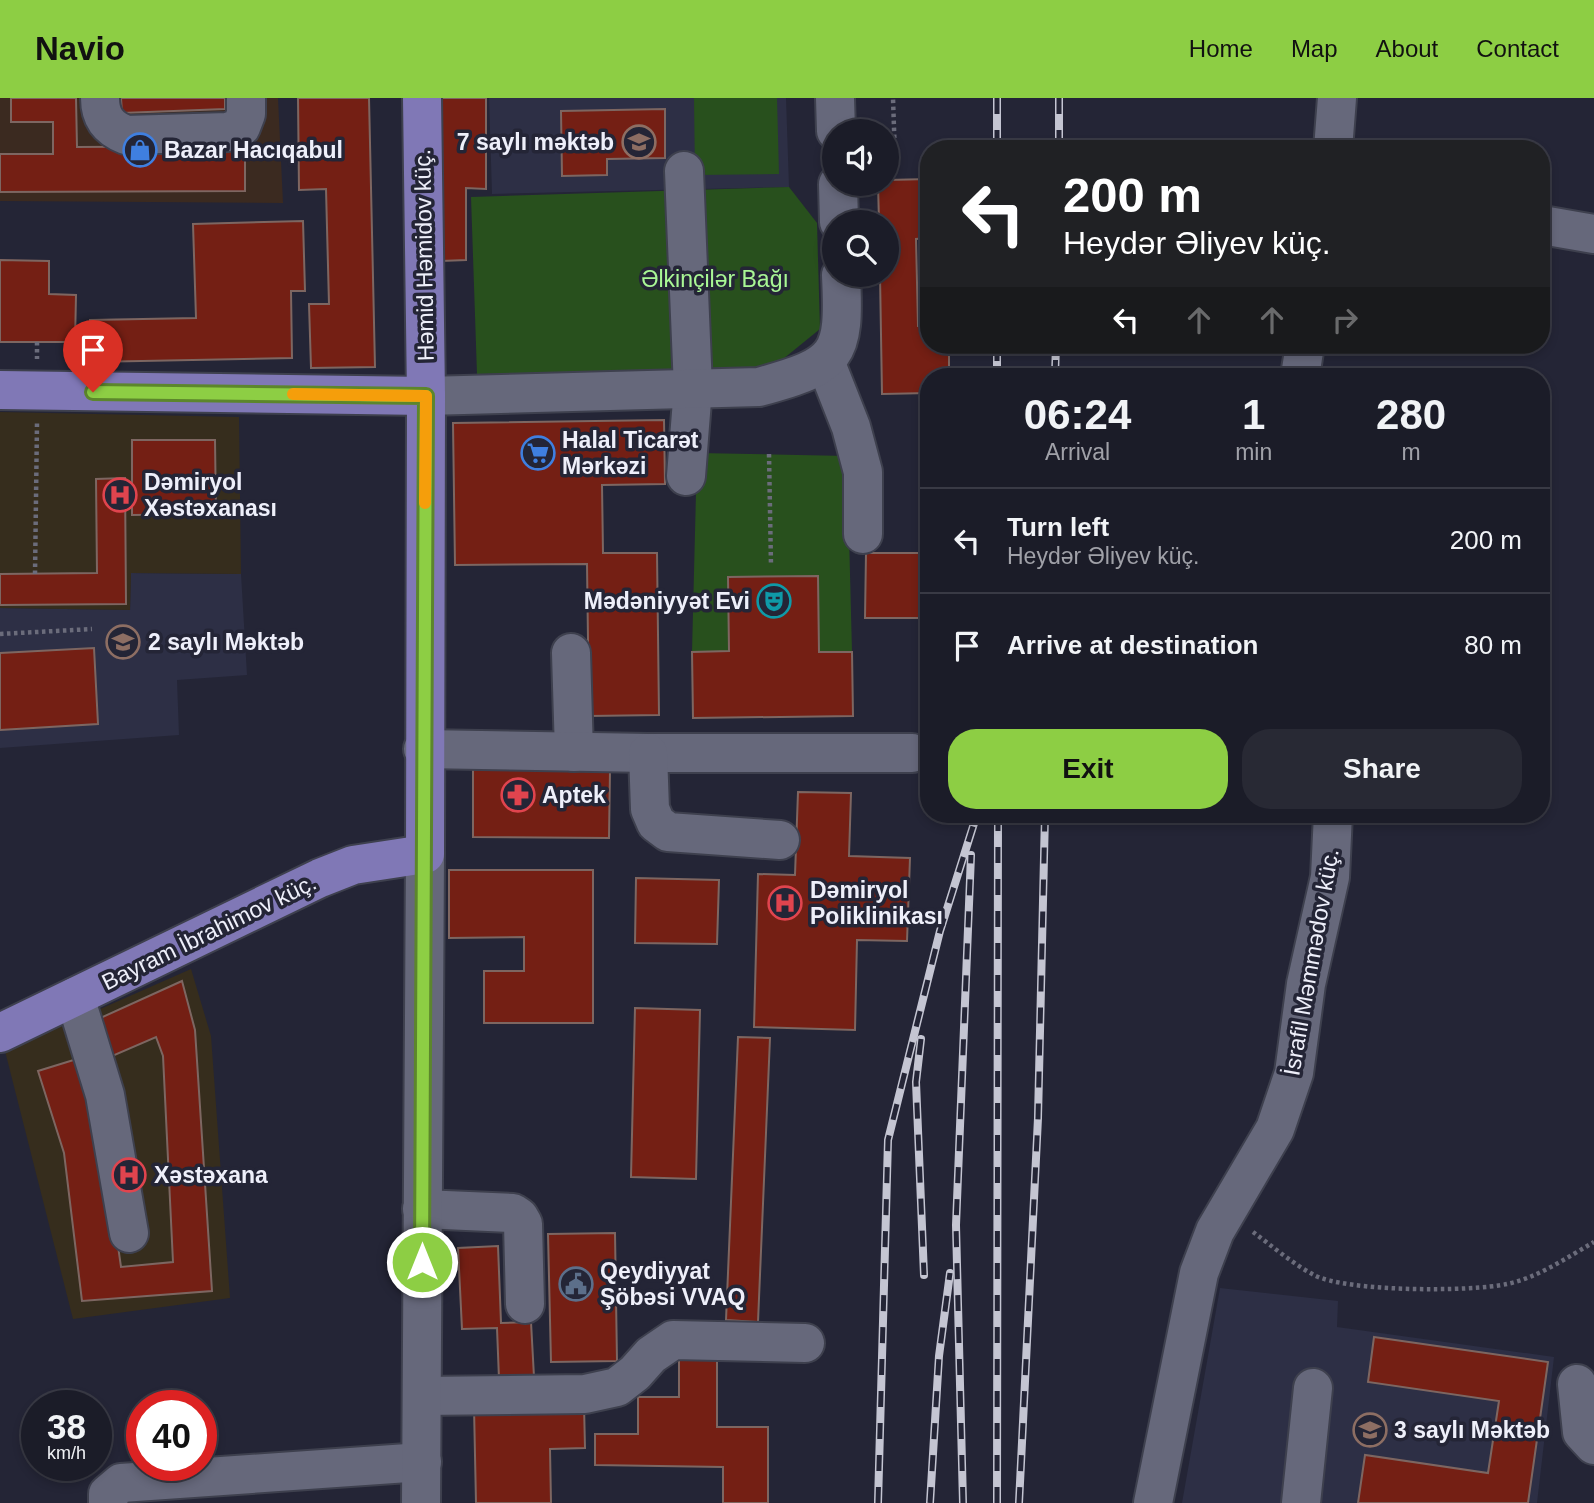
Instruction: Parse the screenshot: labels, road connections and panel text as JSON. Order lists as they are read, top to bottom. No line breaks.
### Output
{"streets":{"main road":["Həmid Həmidov küç.","Bayram İbrahimov küç."],"street":["İsrafil Məmmədov küç."]},"crossings":[["Həmid Həmidov küç.","Bayram İbrahimov küç."]],"parks":["Əlkinçilər Bağı"],"places":{"school or university":["7 saylı məktəb","2 saylı Məktəb","3 saylı Məktəb"],"shop":["Bazar Hacıqabul"],"supermarket":["Halal Ticarət Mərkəzi"],"hospital":["Dəmiryol Xəstəxanası","Dəmiryol Poliklinikası","Xəstəxana"],"theatre":["Mədəniyyət Evi"],"pharmacy":["Aptek"],"public building":["Qeydiyyat Şöbəsi VVAQ"]},"page":{"header":"Navio","nav":["Home","Map","About","Contact"],"turn":["200 m","Heydər Əliyev küç."],"eta":["06:24","Arrival","1","min","280","m"],"list":[{"name":"Turn left","note":"Heydər Əliyev küç.","value":"200 m"},{"name":"Arrive at destination","value":"80 m"}],"buttons":["Exit","Share"],"speed":"38 km/h","limit":"40"}}
